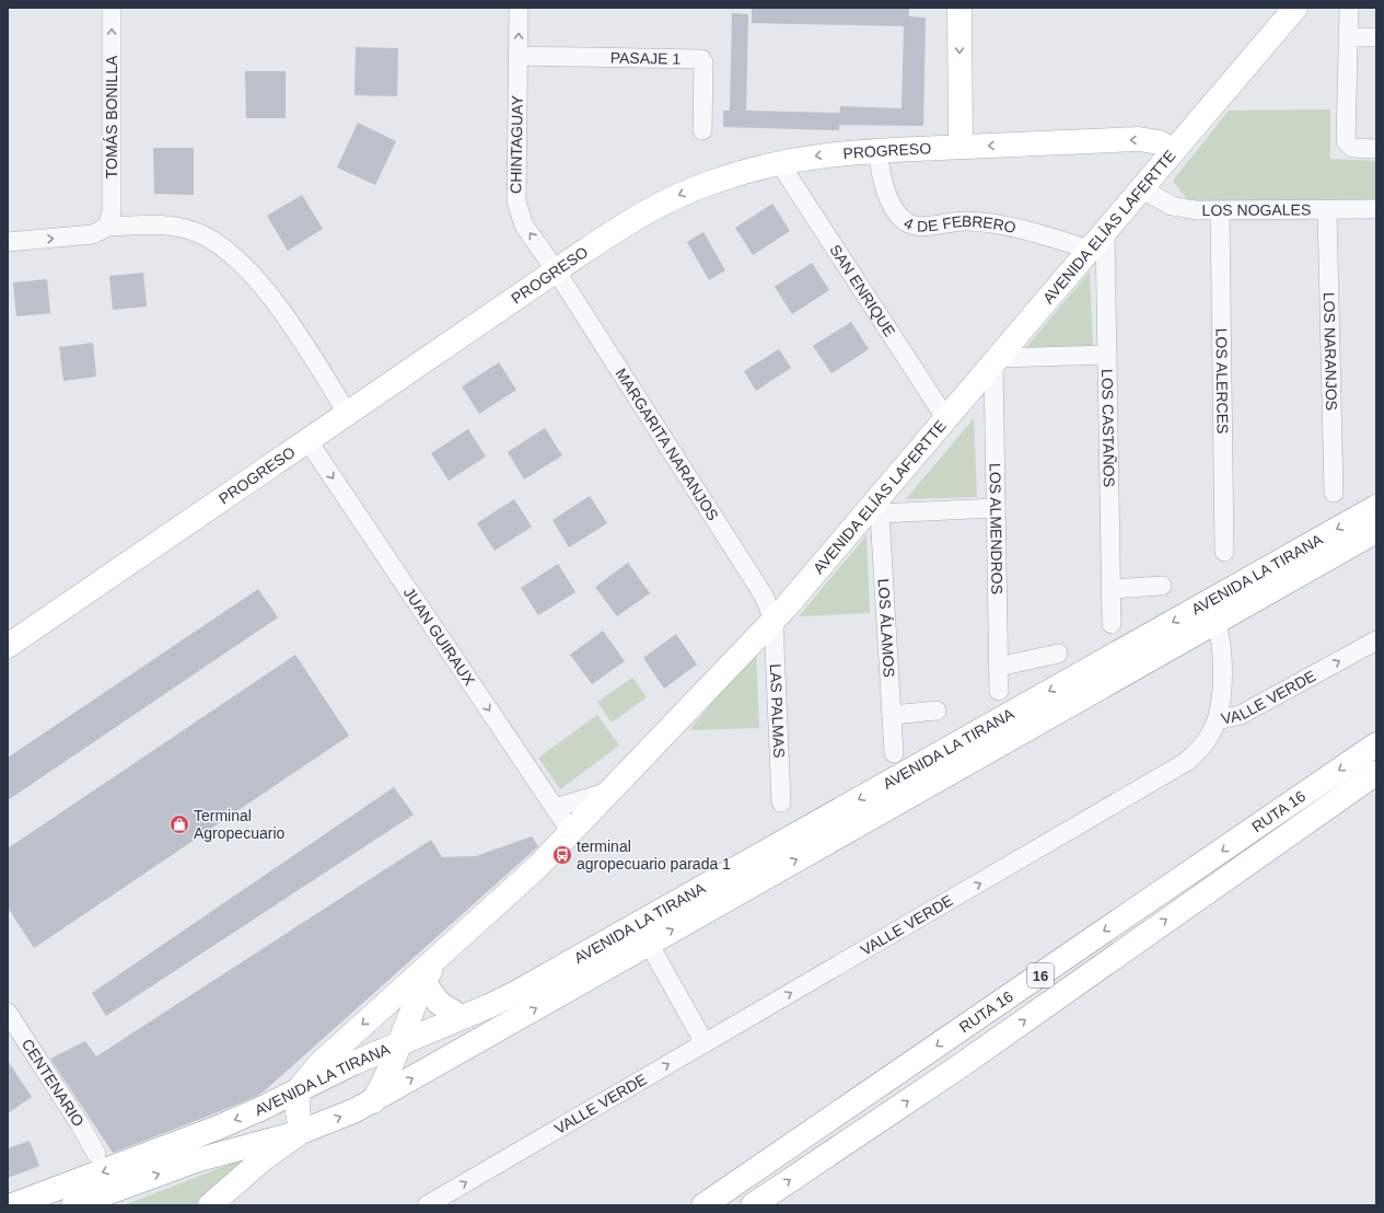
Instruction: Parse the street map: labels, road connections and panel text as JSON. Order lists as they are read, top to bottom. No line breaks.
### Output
{"streets":{"main road":["PROGRESO","AVENIDA ELÍAS LAFERTTE","AVENIDA LA TIRANA","RUTA 16","16"],"street":["PASAJE 1","TOMÁS BONILLA","CHINTAGUAY","LOS NOGALES","4 DE FEBRERO","SAN ENRIQUE","LOS NARANJOS","LOS ALERCES","LOS CASTAÑOS","MARGARITA NARANJOS","LOS ALMENDROS","LOS ÁLAMOS","JUAN GUIRAUX","VALLE VERDE","LAS PALMAS","CENTENARIO"]},"crossings":[["PASAJE 1","CHINTAGUAY"],["CHINTAGUAY","PROGRESO"],["CHINTAGUAY","MARGARITA NARANJOS"],["PROGRESO","4 DE FEBRERO"],["PROGRESO","AVENIDA ELÍAS LAFERTTE"],["PROGRESO","SAN ENRIQUE"],["PROGRESO","MARGARITA NARANJOS"],["PROGRESO","JUAN GUIRAUX"],["LOS NOGALES","AVENIDA ELÍAS LAFERTTE"],["LOS NOGALES","LOS NARANJOS"],["LOS NOGALES","LOS ALERCES"],["4 DE FEBRERO","AVENIDA ELÍAS LAFERTTE"],["4 DE FEBRERO","LOS CASTAÑOS"],["AVENIDA ELÍAS LAFERTTE","SAN ENRIQUE"],["AVENIDA ELÍAS LAFERTTE","LOS CASTAÑOS"],["AVENIDA ELÍAS LAFERTTE","MARGARITA NARANJOS"],["AVENIDA ELÍAS LAFERTTE","LOS ALMENDROS"],["AVENIDA ELÍAS LAFERTTE","AVENIDA LA TIRANA"],["AVENIDA ELÍAS LAFERTTE","LOS ÁLAMOS"],["AVENIDA ELÍAS LAFERTTE","JUAN GUIRAUX"],["AVENIDA ELÍAS LAFERTTE","LAS PALMAS"],["MARGARITA NARANJOS","LAS PALMAS"]],"one_way":["TOMÁS BONILLA","CHINTAGUAY","PROGRESO","JUAN GUIRAUX","VALLE VERDE"],"places":{"shop":["Terminal Agropecuario"],"bus stop":["terminal agropecuario parada 1"]}}
